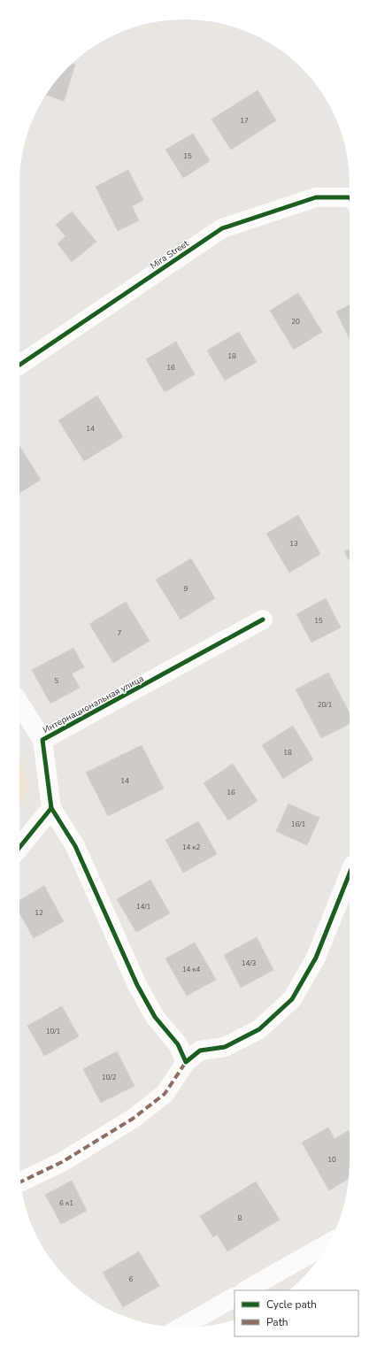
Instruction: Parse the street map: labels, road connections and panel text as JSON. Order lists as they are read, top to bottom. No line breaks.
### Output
{"streets":{"street":["Mira Street","Интернациональная улица"]},"house_numbers":["17","15","20","18","16","14","13","9","15","7","5","20/1","18","14","16","16/1","14 к2","14/1","12","14/3","14 к4","10/1","10/2","10","6 к1","8","6"],"legend":["Cycle path","Path"]}
